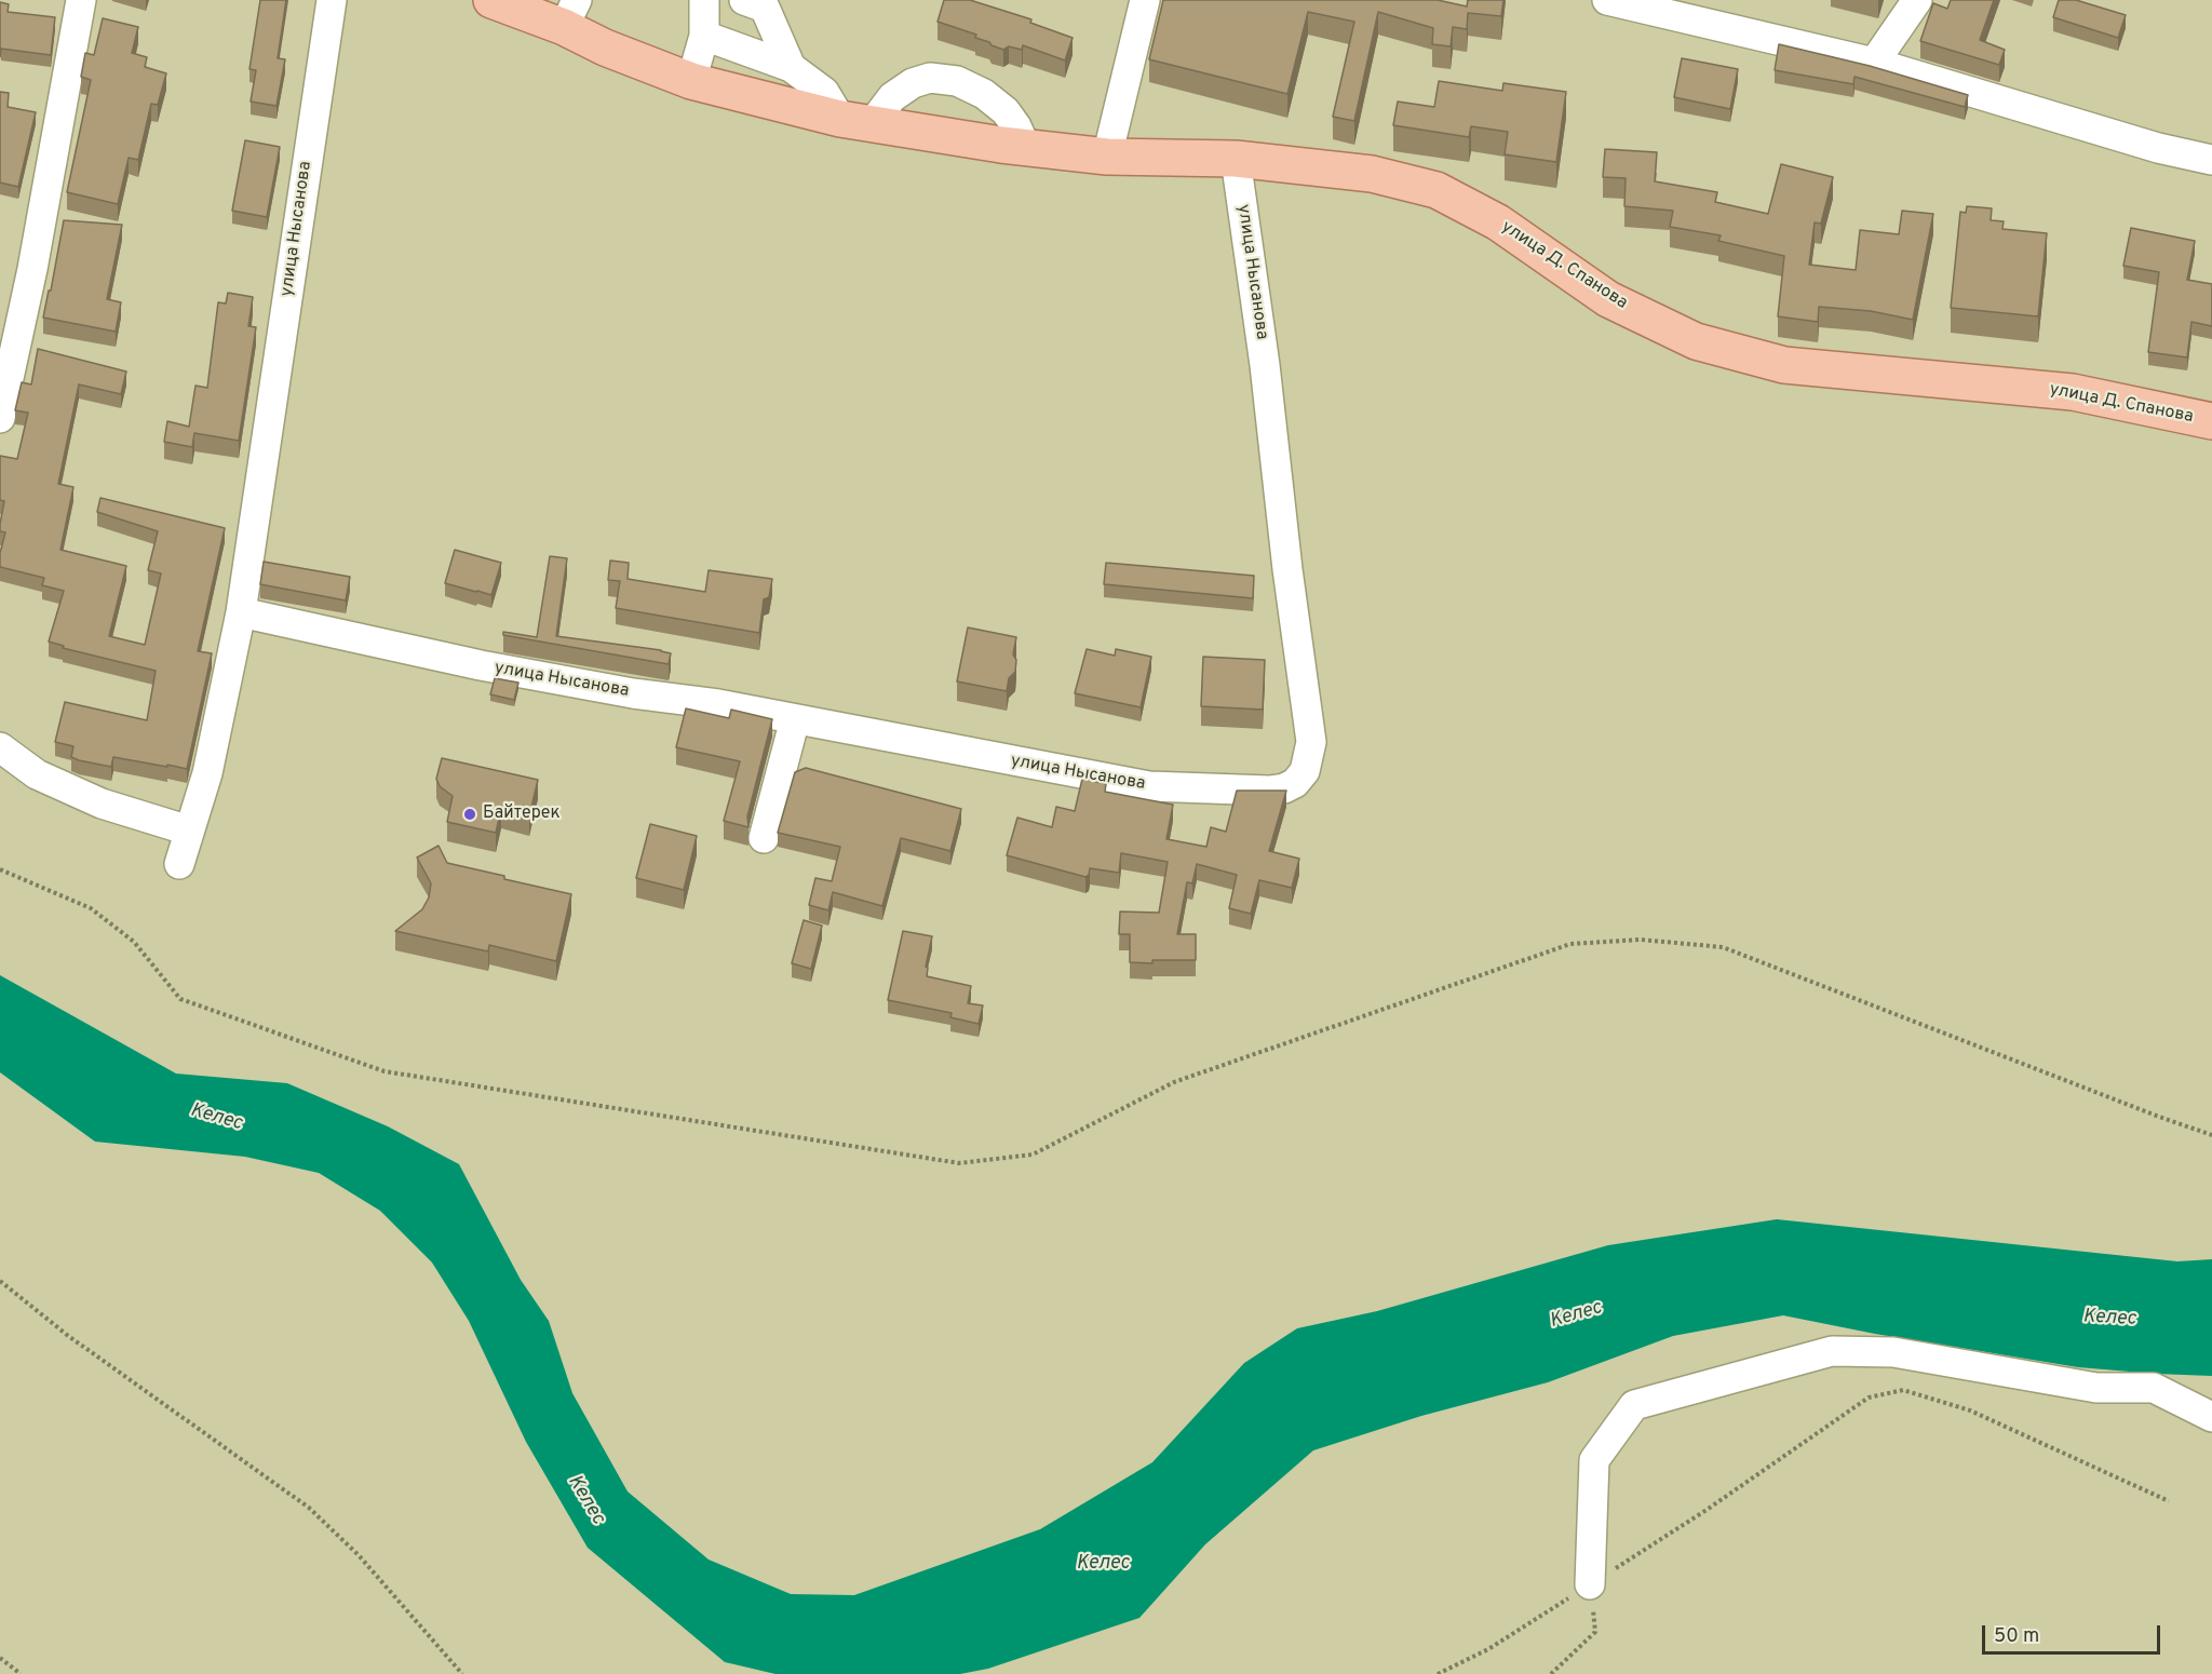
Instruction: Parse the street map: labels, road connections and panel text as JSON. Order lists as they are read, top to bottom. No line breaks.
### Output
{"streets":{"main road":["улица Д. Спанова"],"street":["улица Нысанова"]},"crossings":[["улица Нысанова","улица Д. Спанова"]],"water":["Келес"],"places":["Байтерек"],"scale_bar":"50 m"}
